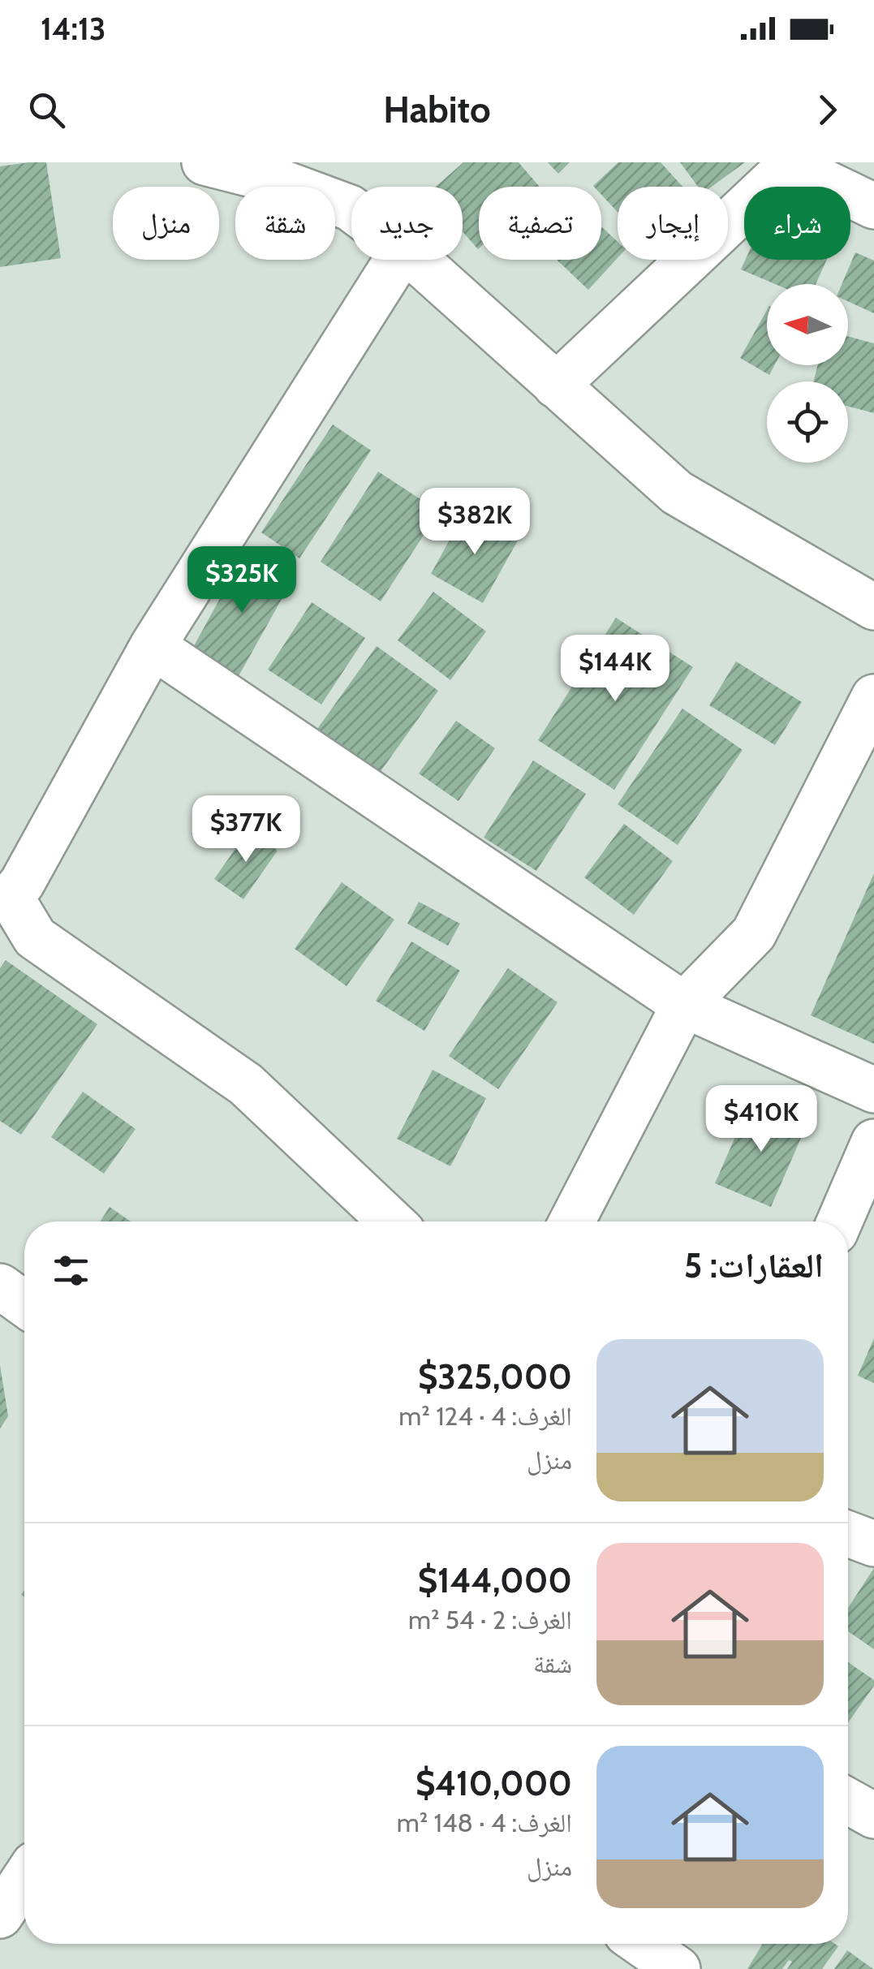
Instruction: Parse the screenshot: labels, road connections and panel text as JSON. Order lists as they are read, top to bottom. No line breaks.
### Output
{"north":"left","page":{"status":"14:13","header":"Habito","chip":["شراء","إيجار","تصفية","جديد","شقة","منزل"],"price":["$382K","$325K","$144K","$377K","$410K"],"heading":"العقارات: 5","list":[{"name":"$325,000","note":"الغرف: 4 · 124 m² · منزل"},{"name":"$144,000","note":"الغرف: 2 · 54 m² · شقة"},{"name":"$410,000","note":"الغرف: 4 · 148 m² · منزل"}]}}
